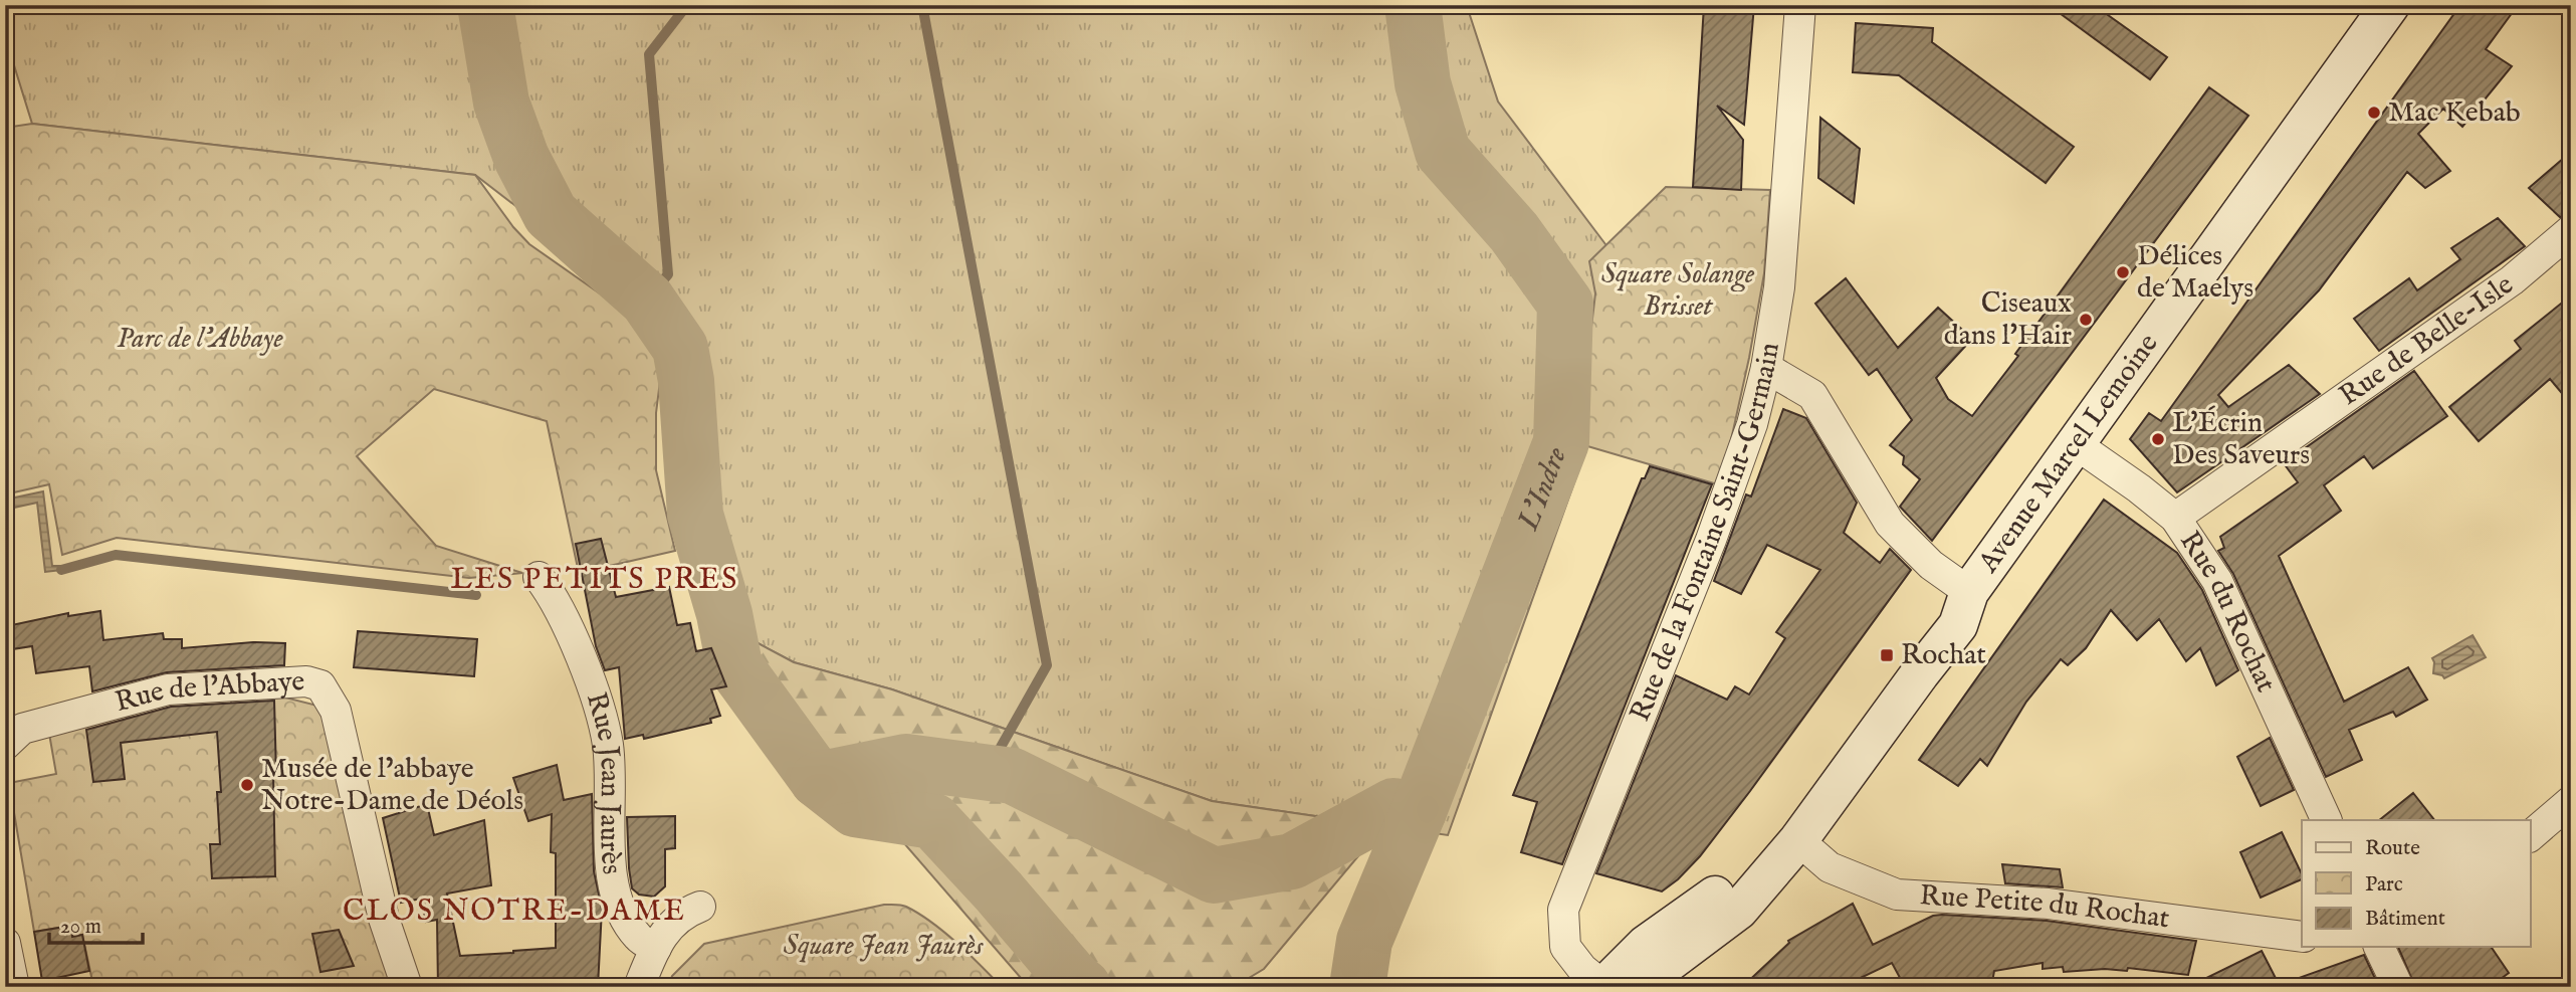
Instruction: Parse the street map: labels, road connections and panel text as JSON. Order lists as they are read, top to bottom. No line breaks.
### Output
{"streets":{"main road":["Avenue Marcel Lemoine"],"street":["Rue de Belle-Isle","Rue de la Fontaine Saint-Germain","Rue du Rochat","Rue de l'Abbaye","Rue Jean Jaurès","Rue Petite du Rochat"]},"crossings":[["Rue de Belle-Isle","Rue du Rochat"],["Avenue Marcel Lemoine","Rue de la Fontaine Saint-Germain"],["Avenue Marcel Lemoine","Rue du Rochat"],["Avenue Marcel Lemoine","Rue Petite du Rochat"]],"districts":["LES PETITS PRES","CLOS NOTRE-DAME"],"water":["L'Indre"],"parks":["Square Solange Brisset","Parc de l'Abbaye","Square Jean Jaurès"],"places":{"other":["Mac Kebab","Délices de Maelys","Ciseaux dans l'Hair","L'Écrin Des Saveurs","Musée de l’abbaye Notre-Dame de Déols"],"transit":["Rochat"]},"legend":["Route","Parc","Bâtiment"],"scale_bar":"20 m"}
